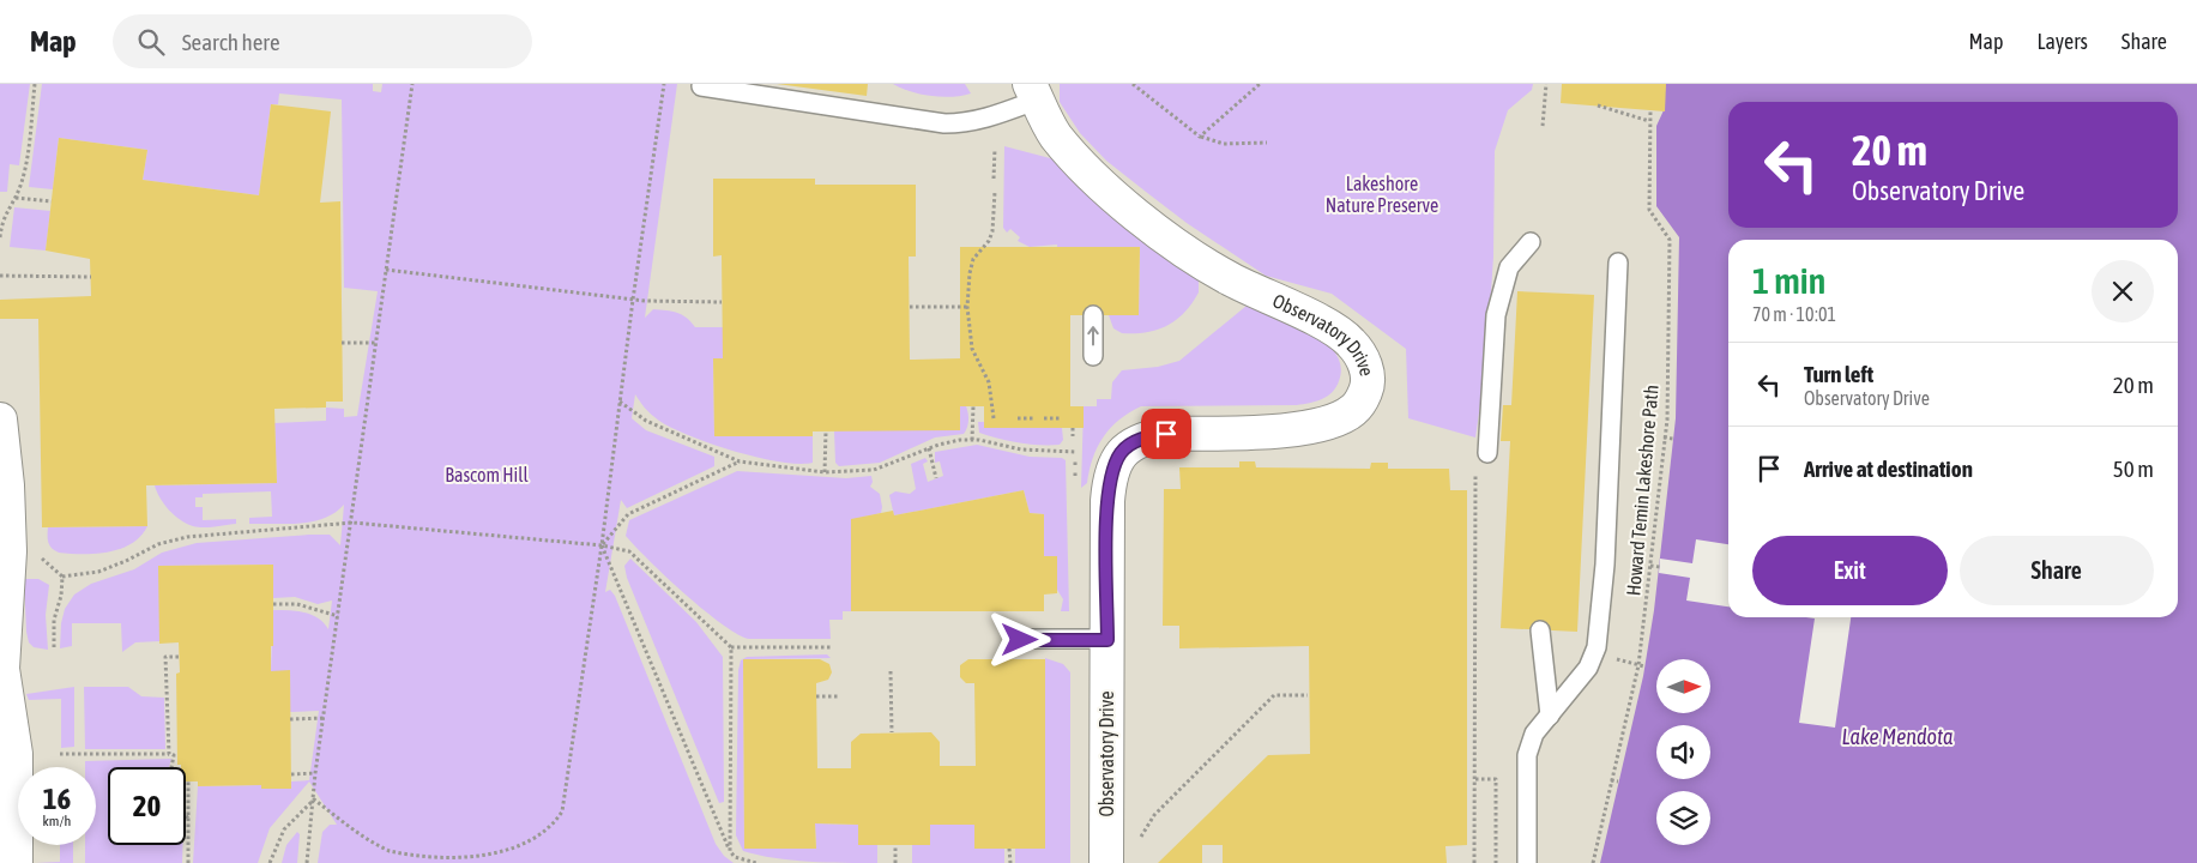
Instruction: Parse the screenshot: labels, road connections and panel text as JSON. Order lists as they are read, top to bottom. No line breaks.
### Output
{"streets":{"street":["Observatory Drive"],"path":["Howard Temin Lakeshore Path"]},"water":["Lake Mendota"],"parks":["Lakeshore Nature Preserve","Bascom Hill"],"north":"right","page":{"header":"Map","search":"Search here","nav":["Map","Layers","Share"],"turn":["20 m","Observatory Drive"],"heading":["1 min","70 m · 10:01"],"list":[{"name":"Turn left","note":"Observatory Drive","value":"20 m"},{"name":"Arrive at destination","value":"50 m"}],"buttons":["Exit","Share"],"speed":"16 km/h","limit":"20"}}
